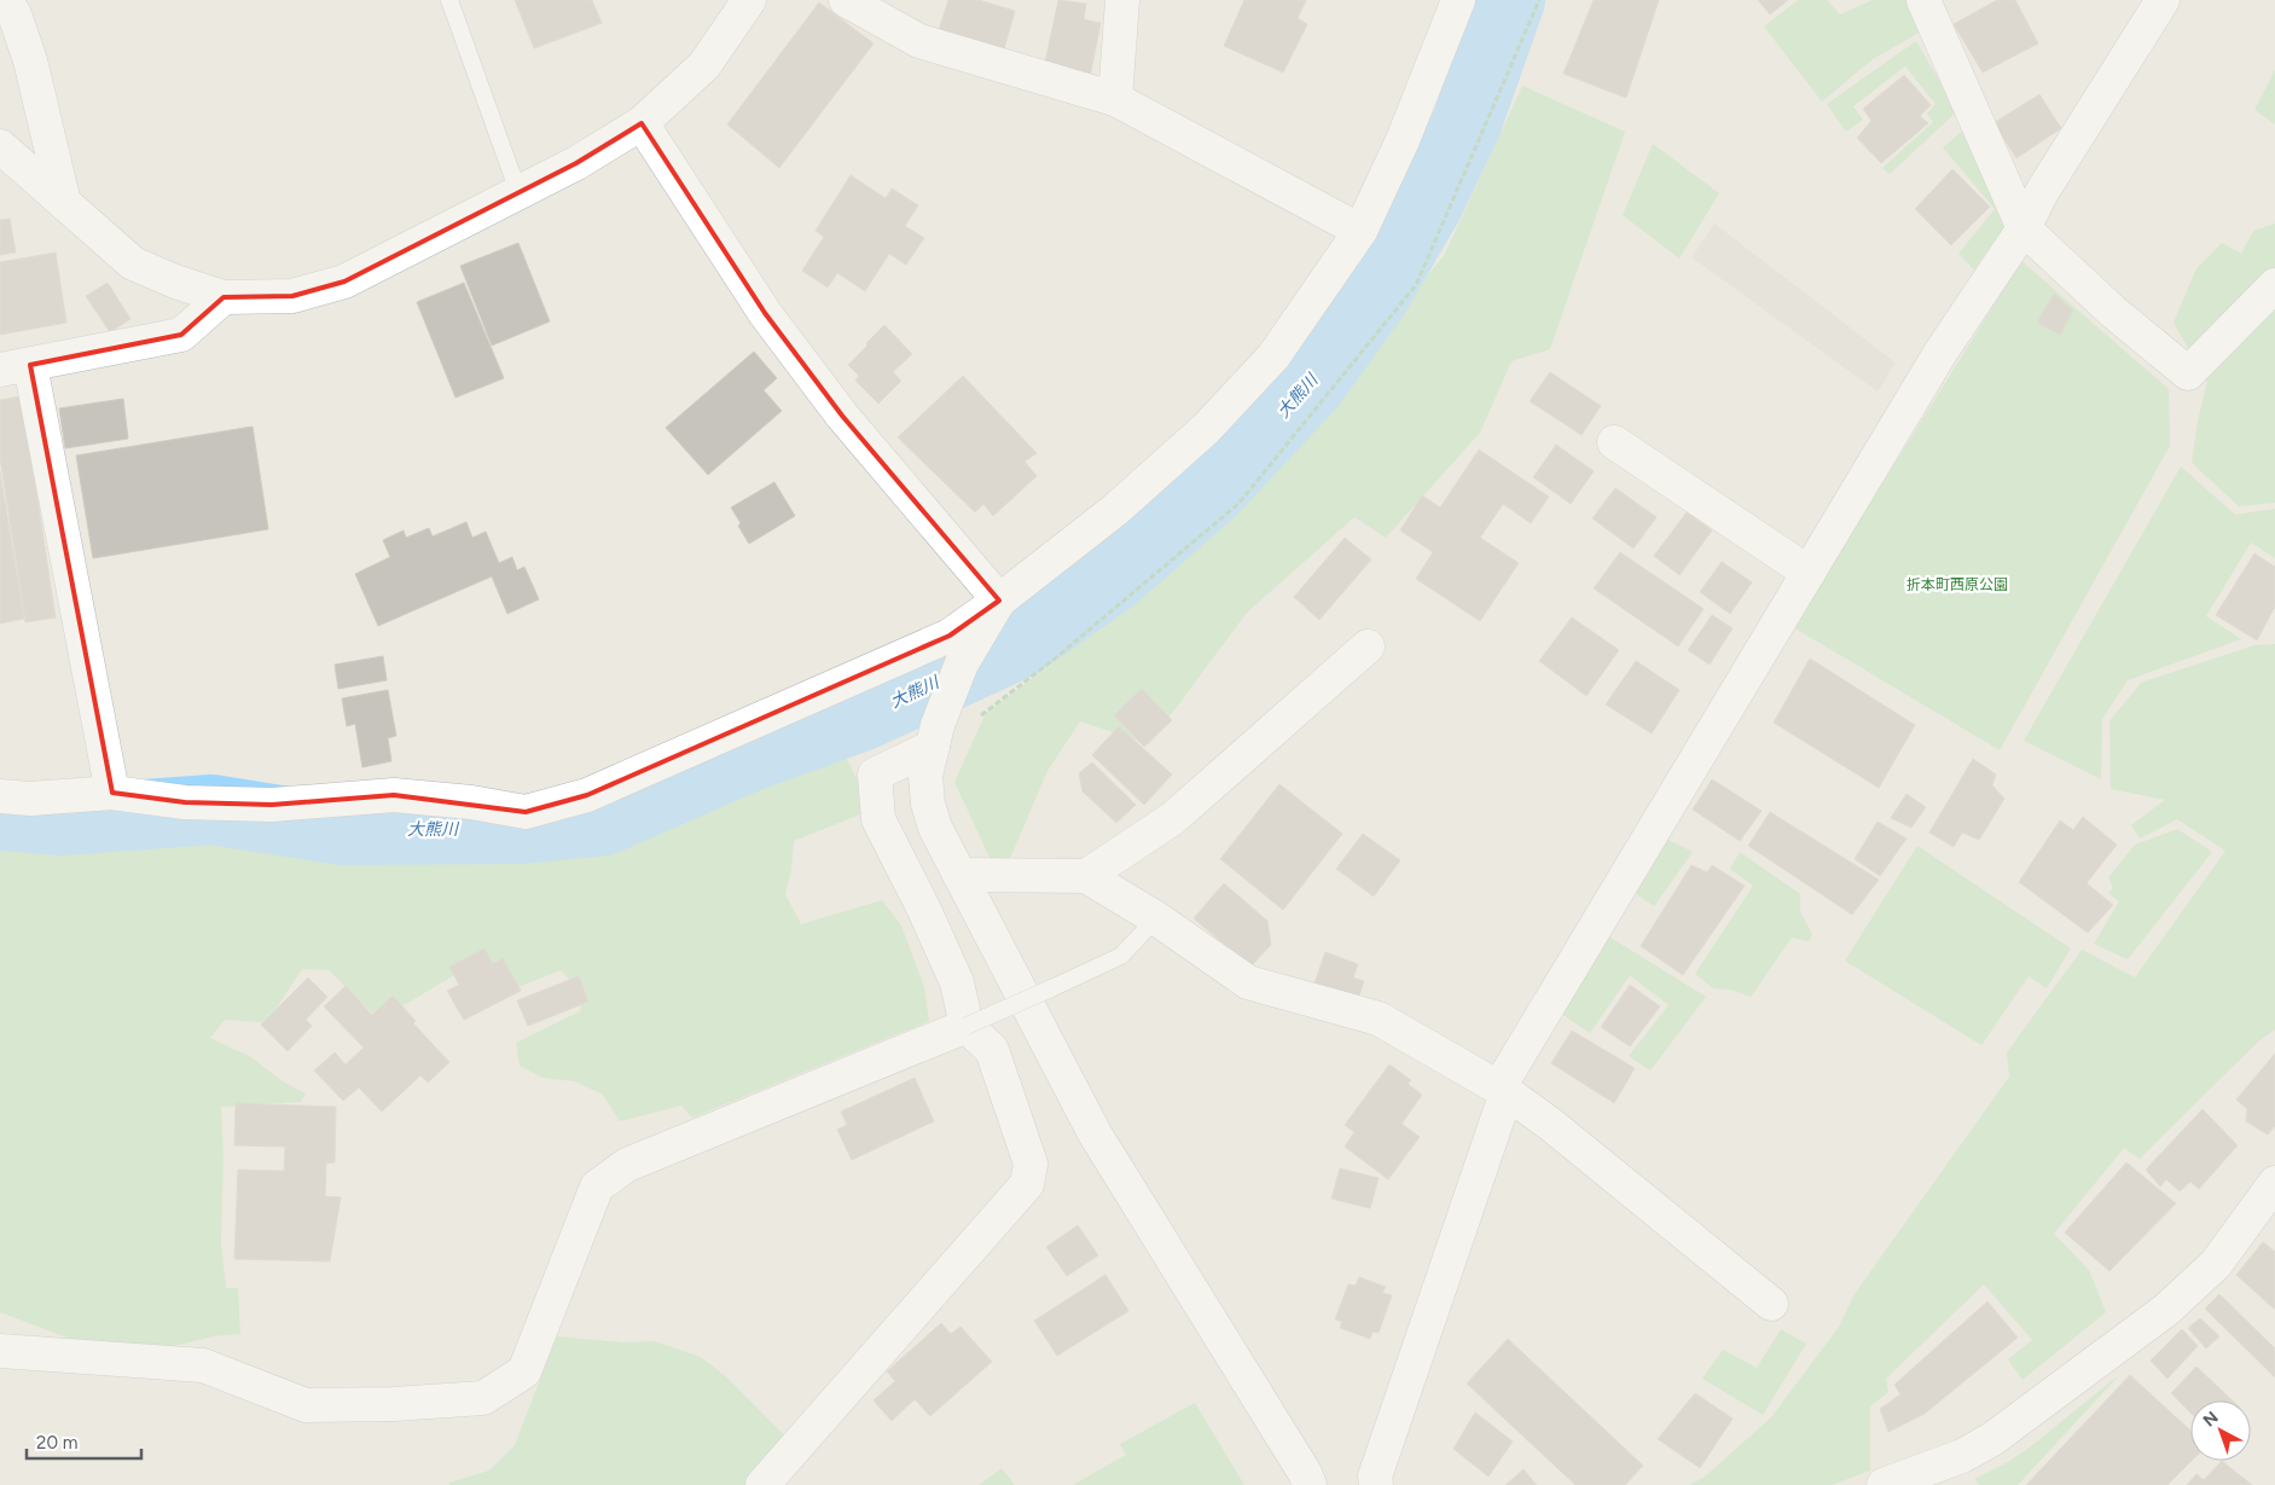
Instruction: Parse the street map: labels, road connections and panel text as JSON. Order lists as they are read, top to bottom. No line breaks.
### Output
{"water":["大熊川"],"parks":["折本町西原公園"],"scale_bar":"20 m","north":"top left"}
